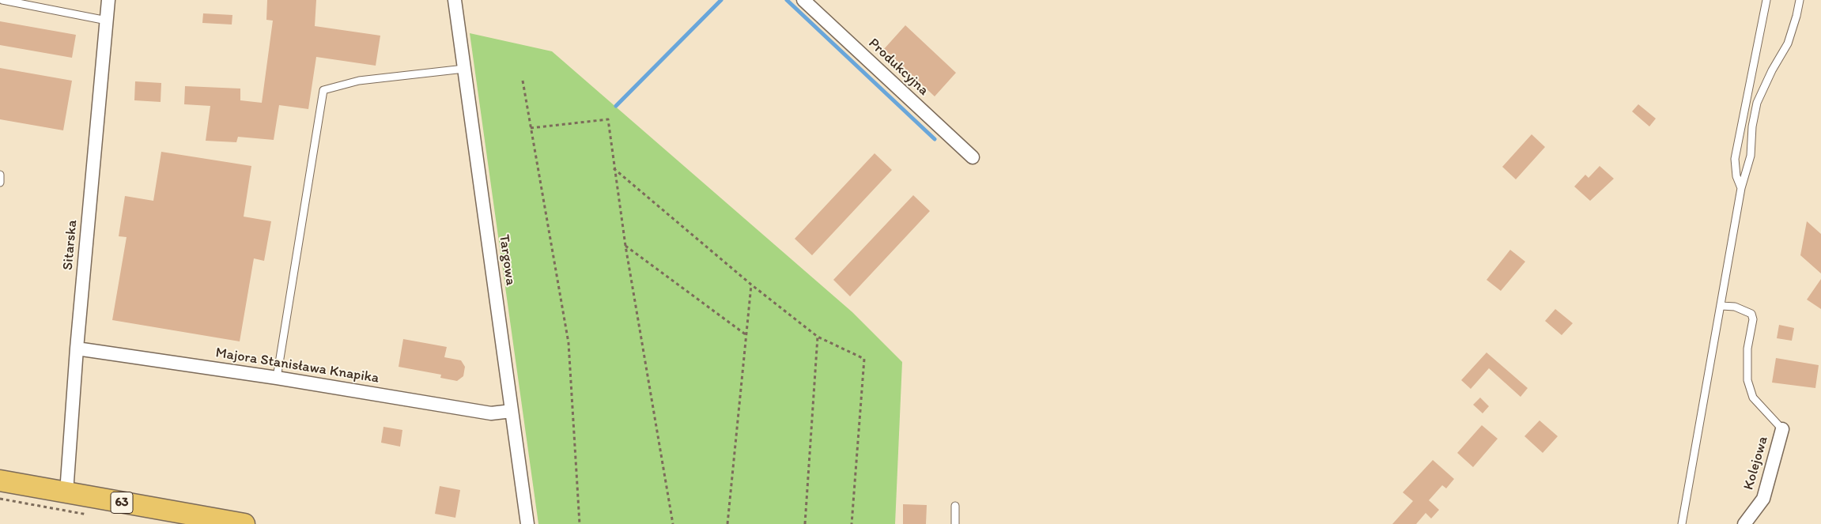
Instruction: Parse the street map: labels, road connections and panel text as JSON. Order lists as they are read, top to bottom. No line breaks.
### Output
{"streets":{"main road":["63"],"street":["Produkcyjna","Sitarska","Targowa","Majora Stanisława Knapika","Kolejowa"]},"crossings":[["Sitarska","Majora Stanisława Knapika"],["Sitarska","63"],["Targowa","Majora Stanisława Knapika"]]}
